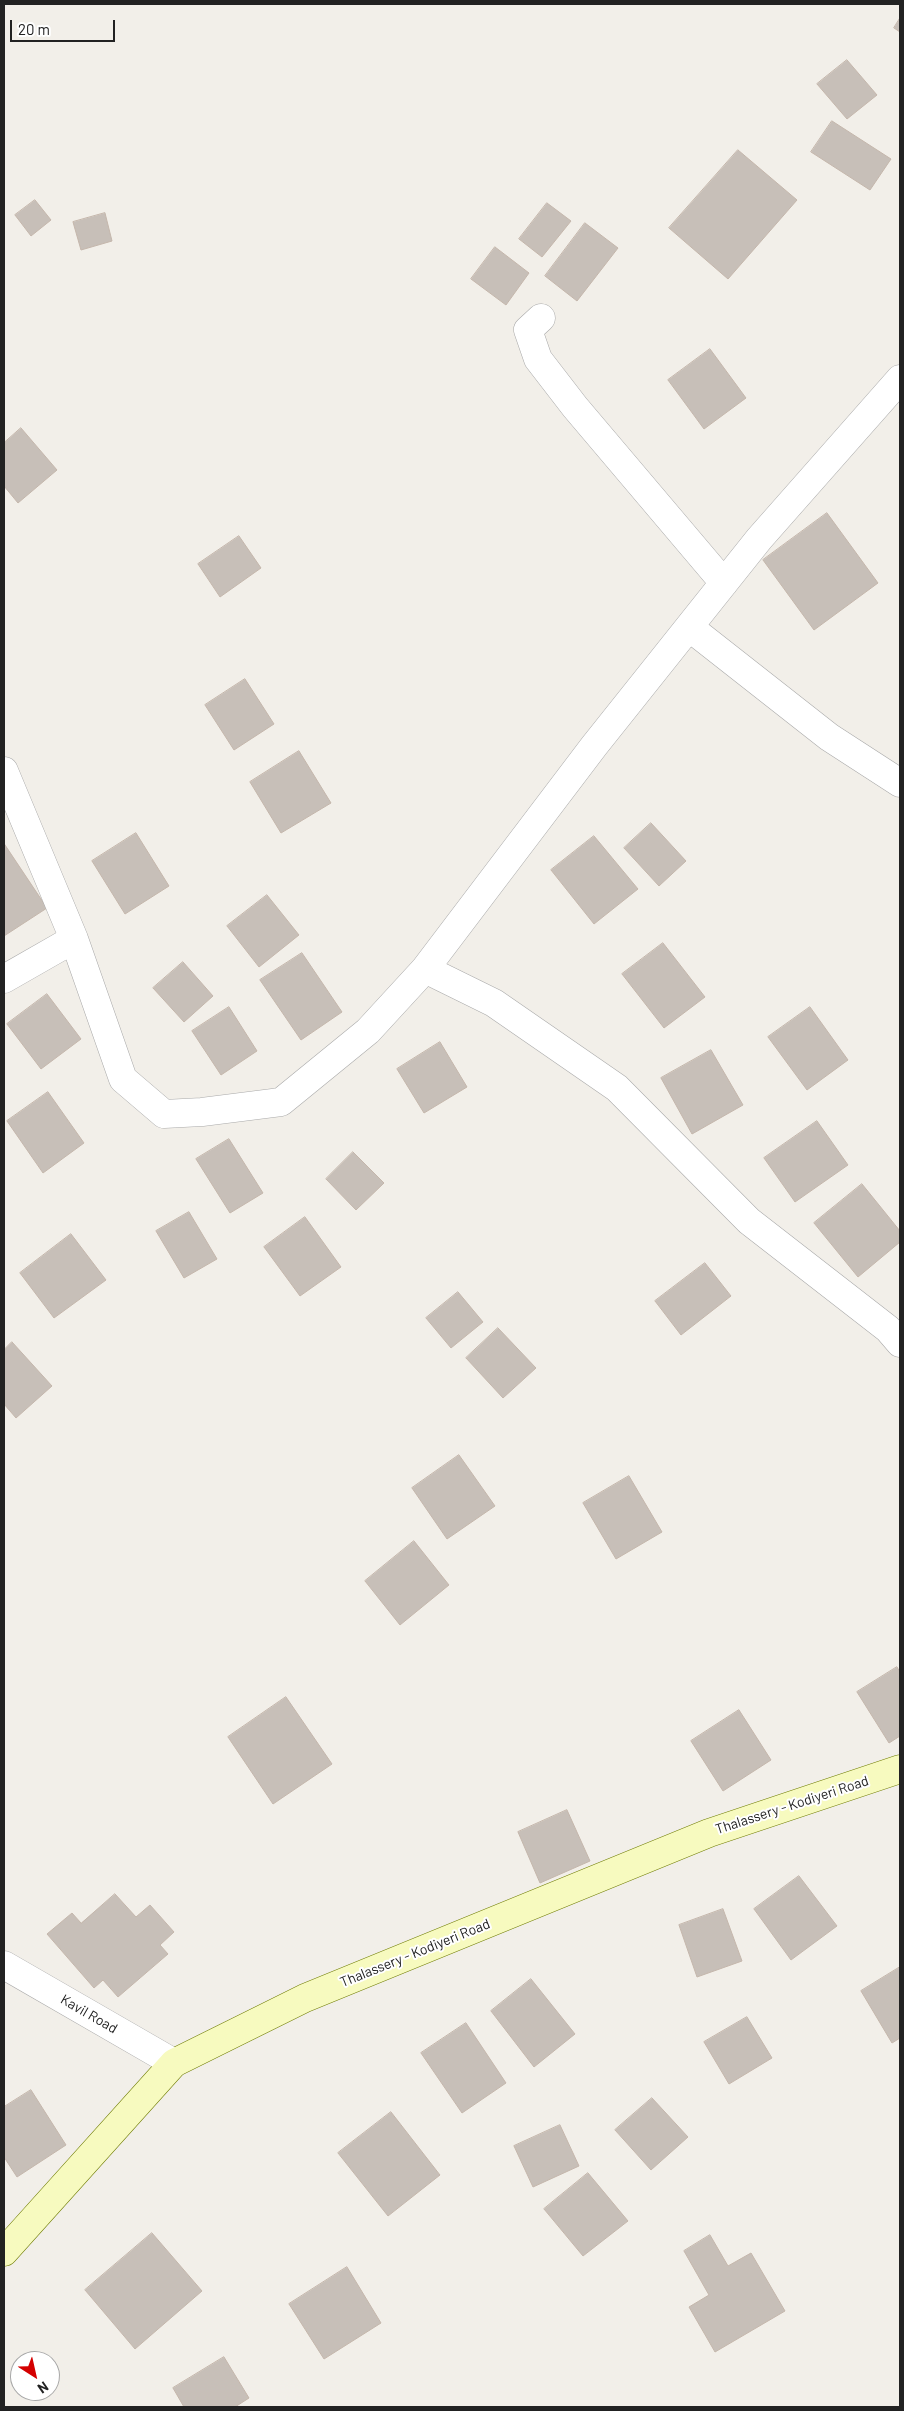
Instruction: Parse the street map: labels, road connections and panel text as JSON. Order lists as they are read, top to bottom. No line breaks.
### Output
{"streets":{"main road":["Thalassery - Kodiyeri Road"],"street":["Kavil Road"]},"crossings":[["Thalassery - Kodiyeri Road","Kavil Road"]],"scale_bar":"20 m","north":"bottom right"}
